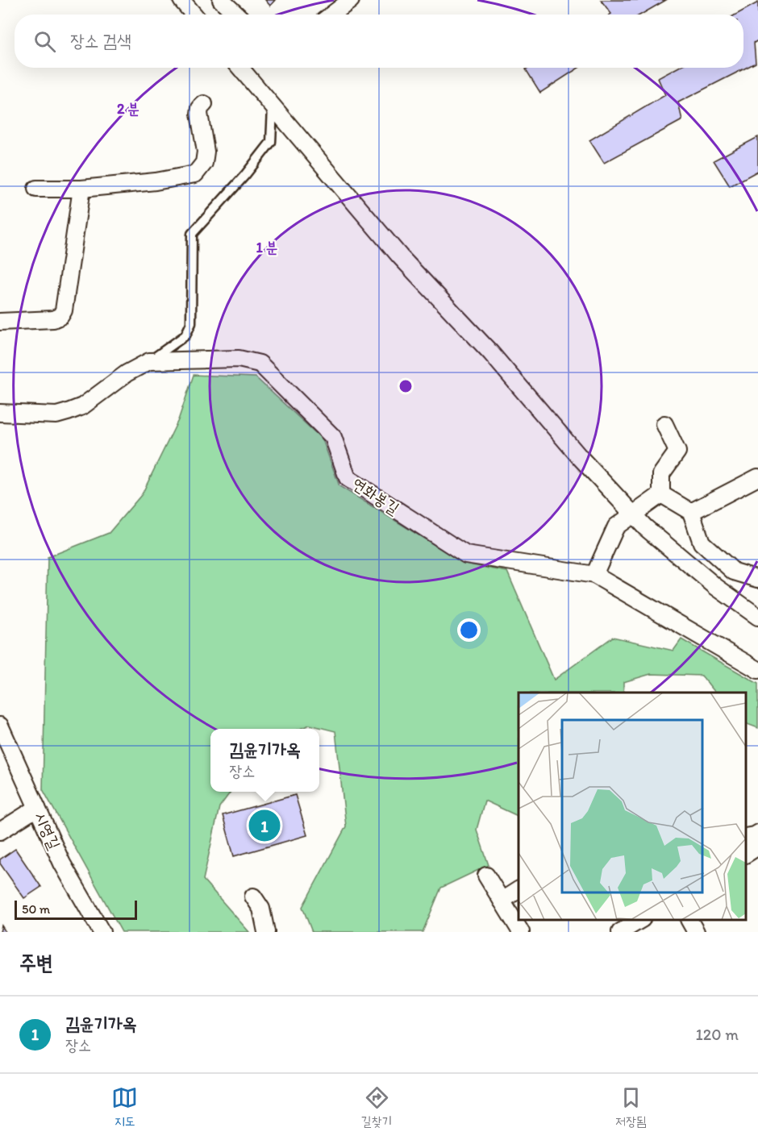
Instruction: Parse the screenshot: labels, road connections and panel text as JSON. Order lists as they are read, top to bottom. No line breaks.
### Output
{"streets":{"street":["연화봉길","시영길"]},"scale_bar":"50 m","page":{"search":"장소 검색","popup":["김윤기가옥","장소"],"pins":"1","scale":"50 m","heading":"주변","list":[{"mark":"1","name":"김윤기가옥","note":"장소","value":"120 m"}],"nav":["지도","길찾기","저장됨"]},"rings":["2 분","1 분"]}
